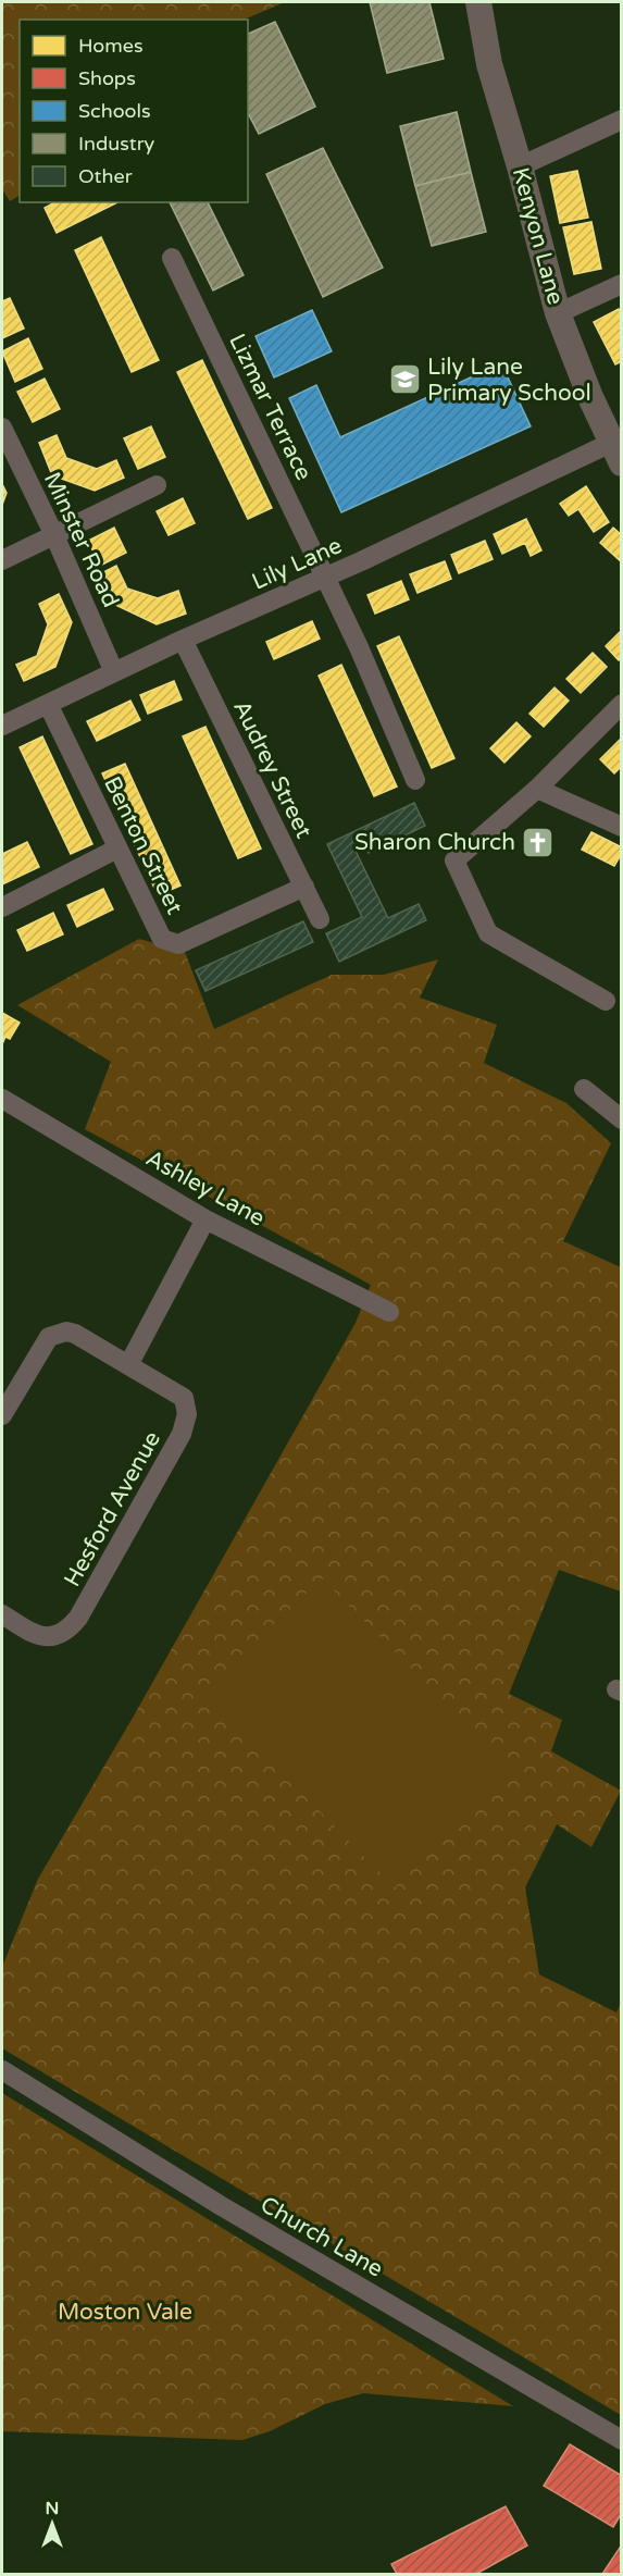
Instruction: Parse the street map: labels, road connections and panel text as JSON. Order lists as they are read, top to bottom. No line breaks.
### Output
{"streets":{"street":["Kenyon Lane","Lizmar Terrace","Minster Road","Lily Lane","Audrey Street","Benton Street","Ashley Lane","Hesford Avenue","Church Lane"]},"crossings":[["Kenyon Lane","Lily Lane"],["Lizmar Terrace","Lily Lane"],["Minster Road","Lily Lane"],["Lily Lane","Audrey Street"],["Lily Lane","Benton Street"],["Audrey Street","Benton Street"]],"parks":["Moston Vale"],"places":{"school or university":["Lily Lane Primary School"],"church":["Sharon Church"]},"legend":["Homes","Shops","Schools","Industry","Other"],"north":"top"}
